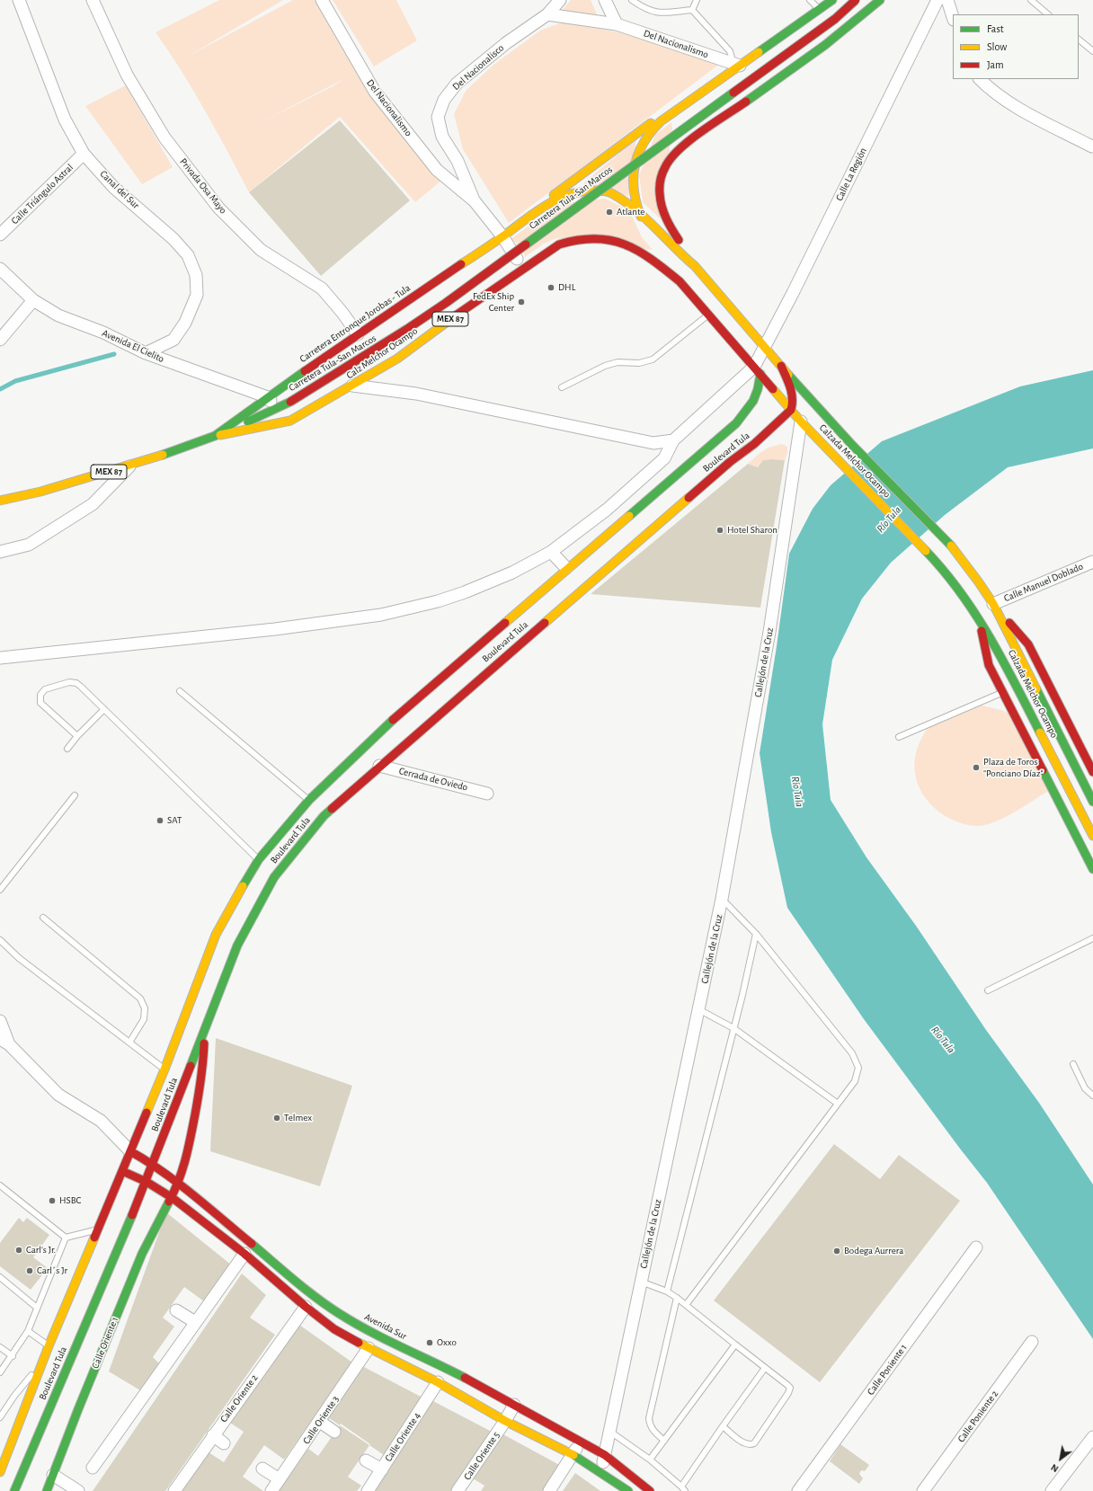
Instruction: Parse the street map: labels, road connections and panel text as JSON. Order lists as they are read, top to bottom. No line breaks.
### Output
{"streets":{"main road":["Carretera Tula-San Marcos","MEX 87","Carretera Entronque Jorobas - Tula","Calz Melchor Ocampo","Boulevard Tula","Calzada Melchor Ocampo","Avenida Sur","Calle Oriente 1"],"street":["Del Nacionalismo","Del Nacionalisco","Calle La Región","Privada Osa Mayo","Canal del Sur","Calle Triángulo Astral","Avenida El Cielito","Calle Manuel Doblado","Callejón de la Cruz","Cerrada de Oviedo","Calle Poniente 1","Calle Oriente 2","Calle Poniente 2","Calle Oriente 3","Calle Oriente 4","Calle Oriente 5"]},"crossings":[["Del Nacionalismo","Del Nacionalisco"],["Calle La Región","Boulevard Tula"],["Calle La Región","Calzada Melchor Ocampo"],["Privada Osa Mayo","Carretera Entronque Jorobas - Tula"],["Canal del Sur","Calle Triángulo Astral"],["Canal del Sur","Avenida El Cielito"],["Carretera Tula-San Marcos","Carretera Entronque Jorobas - Tula"],["Carretera Tula-San Marcos","Calz Melchor Ocampo"],["Carretera Entronque Jorobas - Tula","Avenida El Cielito"],["Carretera Entronque Jorobas - Tula","Calz Melchor Ocampo"],["Carretera Entronque Jorobas - Tula","Calzada Melchor Ocampo"],["Calz Melchor Ocampo","Calzada Melchor Ocampo"],["Boulevard Tula","Calzada Melchor Ocampo"],["Boulevard Tula","Cerrada de Oviedo"],["Boulevard Tula","Avenida Sur"],["Boulevard Tula","Calle Oriente 1"],["Calzada Melchor Ocampo","Calle Manuel Doblado"],["Calzada Melchor Ocampo","Callejón de la Cruz"],["Callejón de la Cruz","Avenida Sur"],["Avenida Sur","Calle Oriente 1"],["Avenida Sur","Calle Oriente 5"]],"water":["Río Tula"],"places":["Atlante","DHL","FedEx Ship Center","Hotel Sharon","Plaza de Toros \"Ponciano Díaz\"","SAT","Telmex","HSBC","Carl's Jr.","Bodega Aurrera","Carl´s Jr","Oxxo"],"legend":["Fast","Slow","Jam"],"north":"bottom left"}
